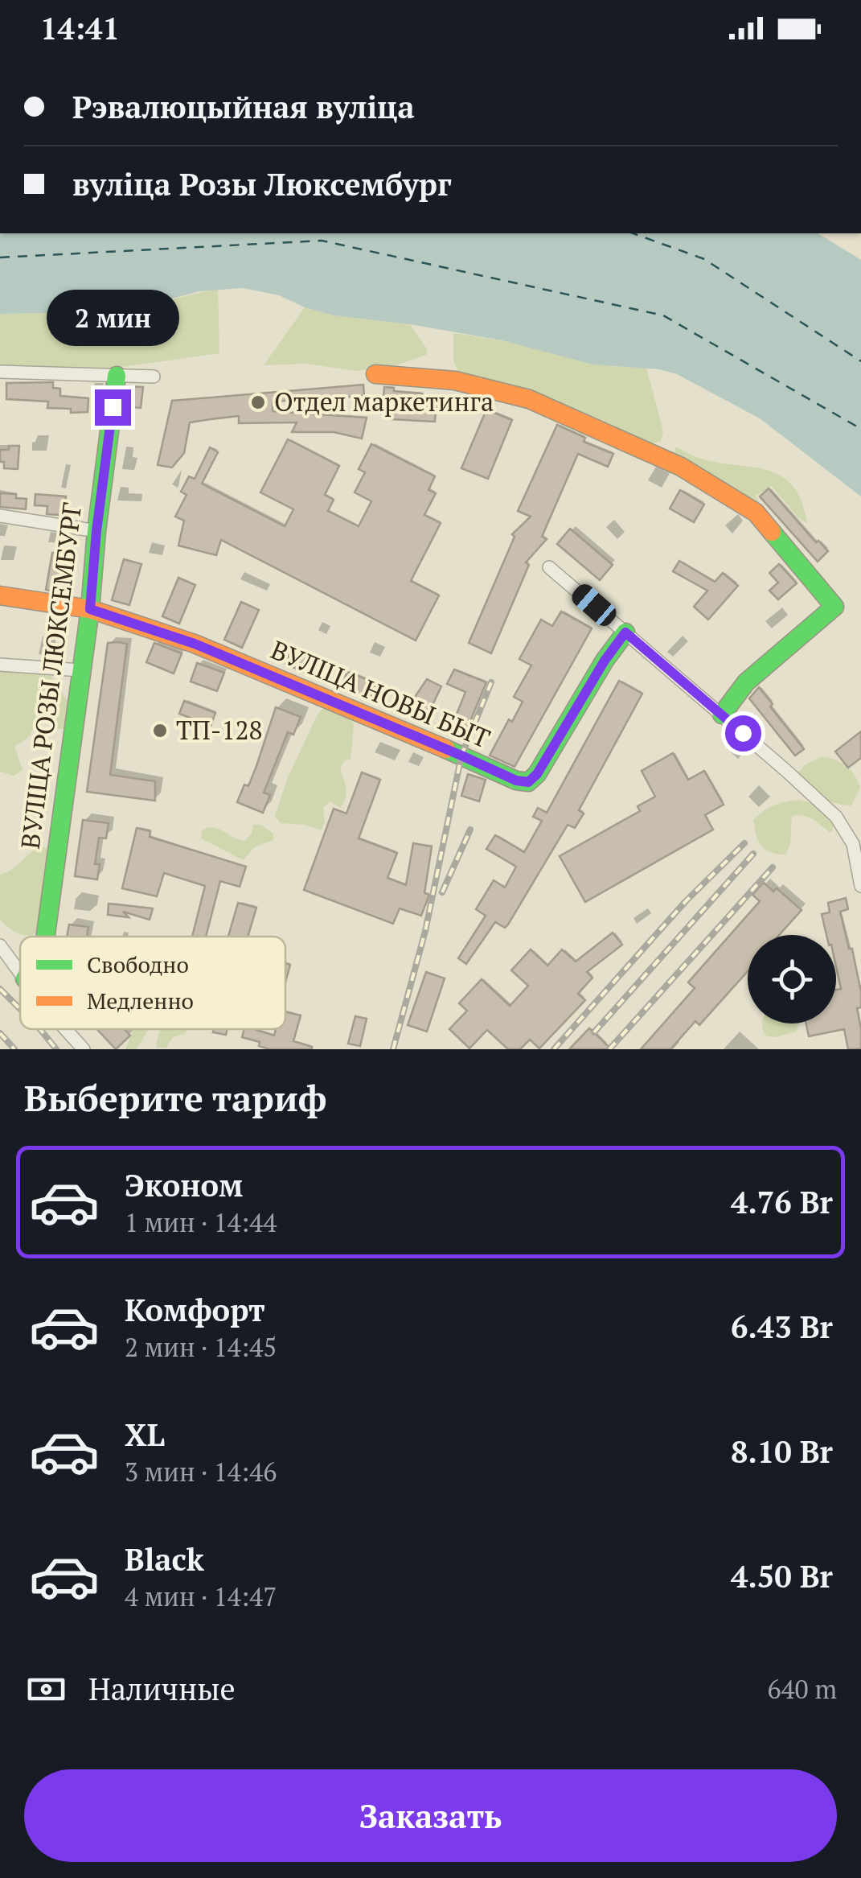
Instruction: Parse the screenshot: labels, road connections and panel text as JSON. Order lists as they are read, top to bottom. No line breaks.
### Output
{"streets":{"street":["ВУЛІЦА РОЗЫ ЛЮКСЕМБУРГ","ВУЛІЦА НОВЫ БЫТ"]},"crossings":[["ВУЛІЦА РОЗЫ ЛЮКСЕМБУРГ","ВУЛІЦА НОВЫ БЫТ"]],"places":["Отдел маркетинга","ТП-128"],"legend":["Свободно","Медленно"],"page":{"status":"14:41","banner":["Рэвалюцыйная вуліца","вуліца Розы Люксембург"],"bubble":"2 мин","heading":"Выберите тариф","list":[{"name":"Эконом","note":"1 мин · 14:44","value":"4.76 Br"},{"name":"Комфорт","note":"2 мин · 14:45","value":"6.43 Br"},{"name":"XL","note":"3 мин · 14:46","value":"8.10 Br"},{"name":"Black","note":"4 мин · 14:47","value":"4.50 Br"}],"pay":["Наличные","640 m"],"buttons":"Заказать"}}
